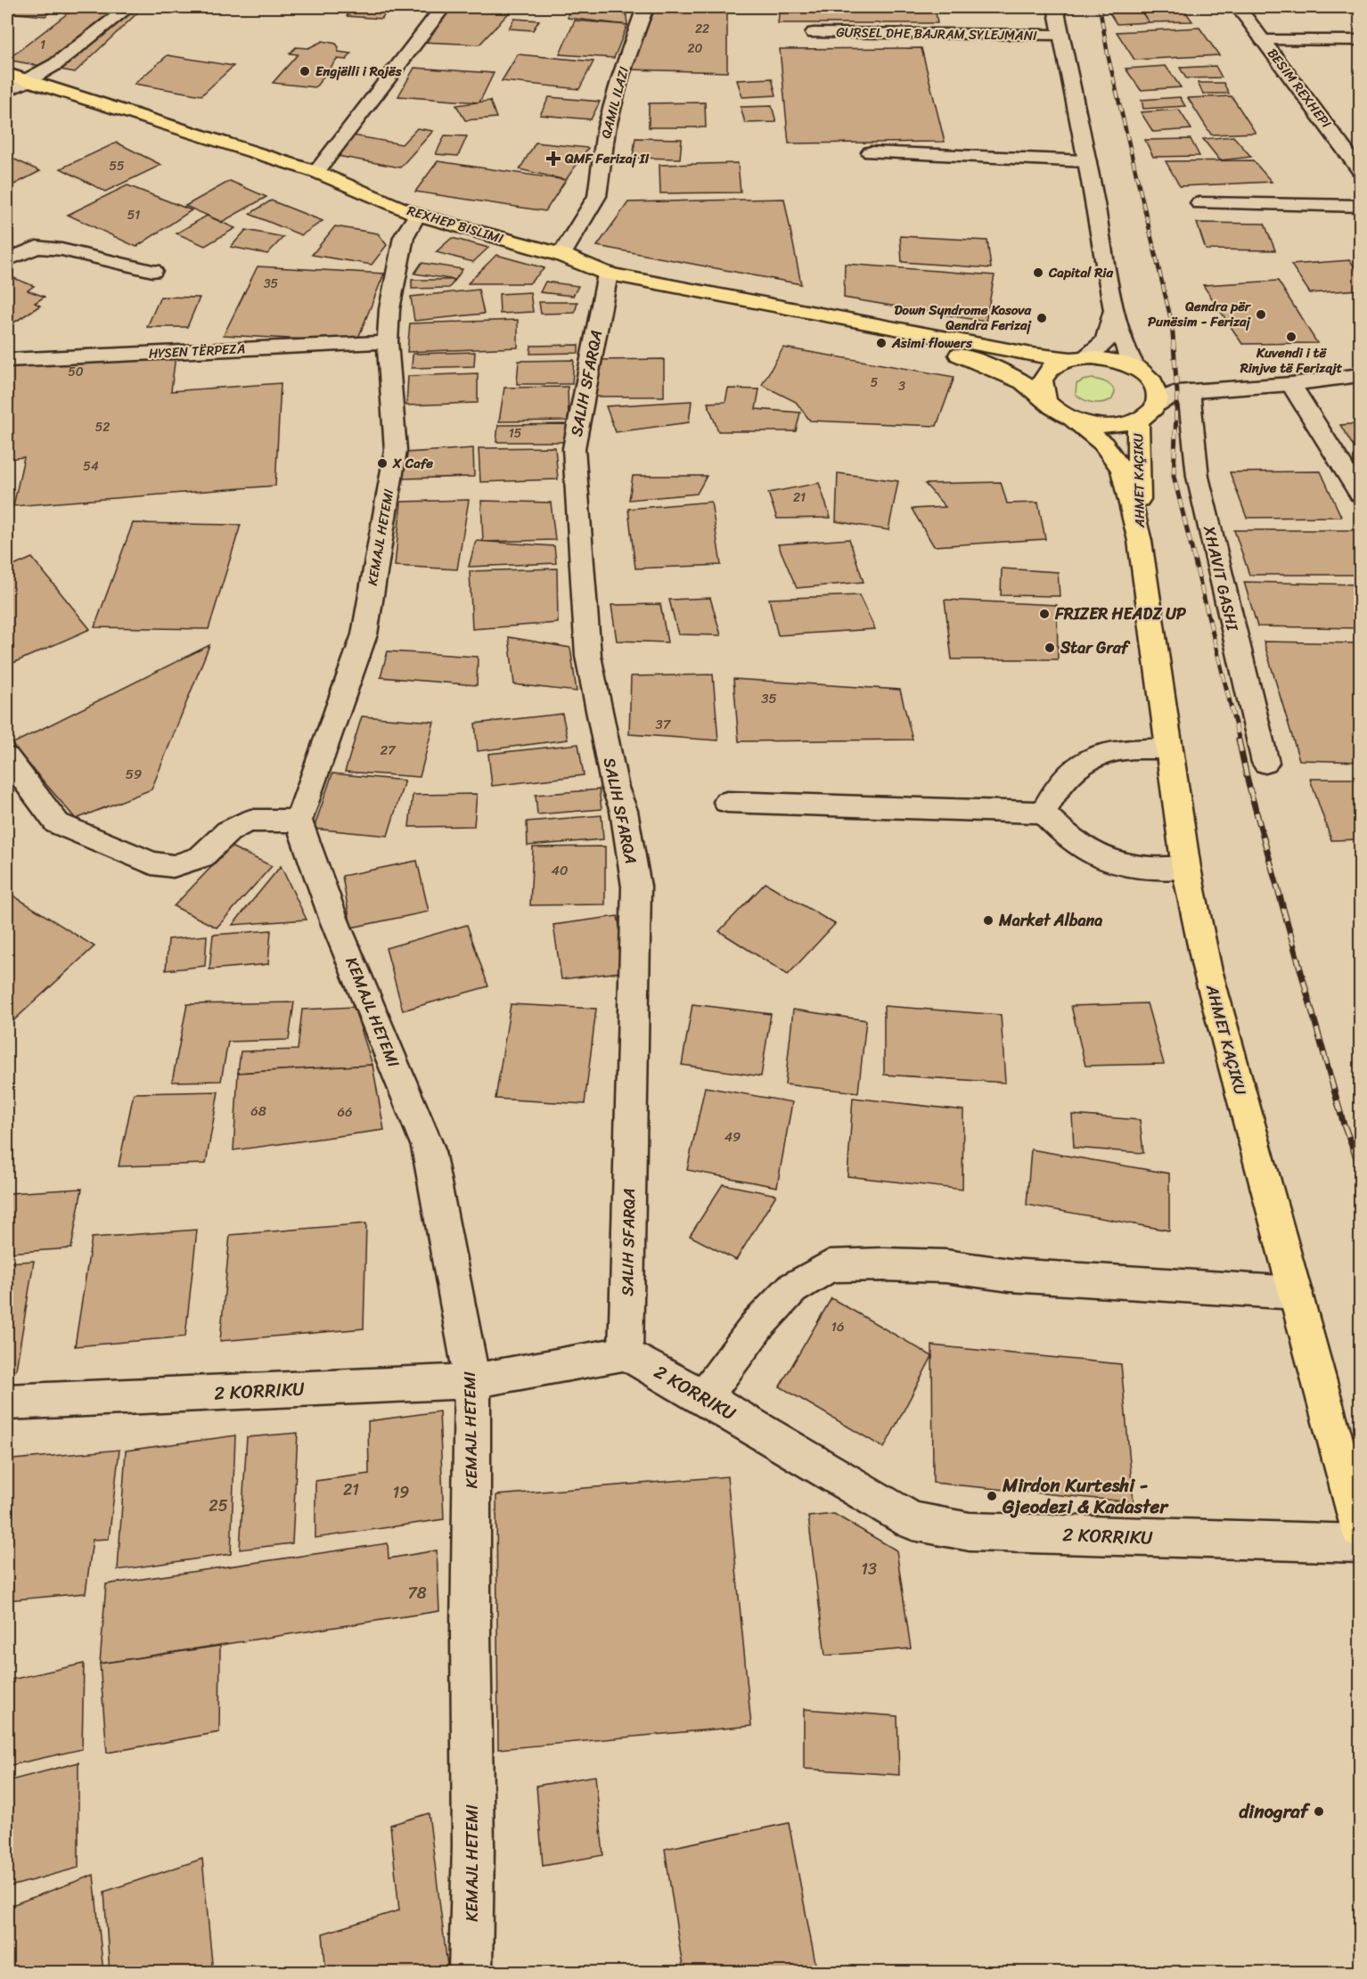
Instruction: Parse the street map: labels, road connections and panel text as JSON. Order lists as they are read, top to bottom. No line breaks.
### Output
{"streets":{"main road":["REXHEP BISLIMI","AHMET KAÇIKU"],"street":["GURSEL DHE BAJRAM SYLEJMANI","BESIM REXHEPI","QAMIL ILAZI","HYSEN TËRPEZA","SALIH SFARQA","KEMAJL HETEMI","XHAVIT GASHI","2 KORRIKU"]},"crossings":[["GURSEL DHE BAJRAM SYLEJMANI","REXHEP BISLIMI"],["GURSEL DHE BAJRAM SYLEJMANI","AHMET KAÇIKU"],["QAMIL ILAZI","REXHEP BISLIMI"],["REXHEP BISLIMI","SALIH SFARQA"],["REXHEP BISLIMI","AHMET KAÇIKU"],["REXHEP BISLIMI","KEMAJL HETEMI"],["HYSEN TËRPEZA","KEMAJL HETEMI"],["SALIH SFARQA","2 KORRIKU"],["KEMAJL HETEMI","2 KORRIKU"]],"places":{"other":["Engjëlli i Rojës","Capital Ria","Qendra për Punësim - Ferizaj","Down Syndrome Kosova Qendra Ferizaj","Kuvendi i të Rinjve të Ferizajt","Asimi flowers","X Cafe","FRIZER HEADZ UP","Star Graf","Market Albana","Mirdon Kurteshi - Gjeodezi & Kadaster","dinograf"],"health":["QMF Ferizaj II"]},"house_numbers":["22","1","20","55","51","35","50","5","3","52","15","54","21","35","37","27","59","40","68","66","49","16","21","19","25","13","78"]}
